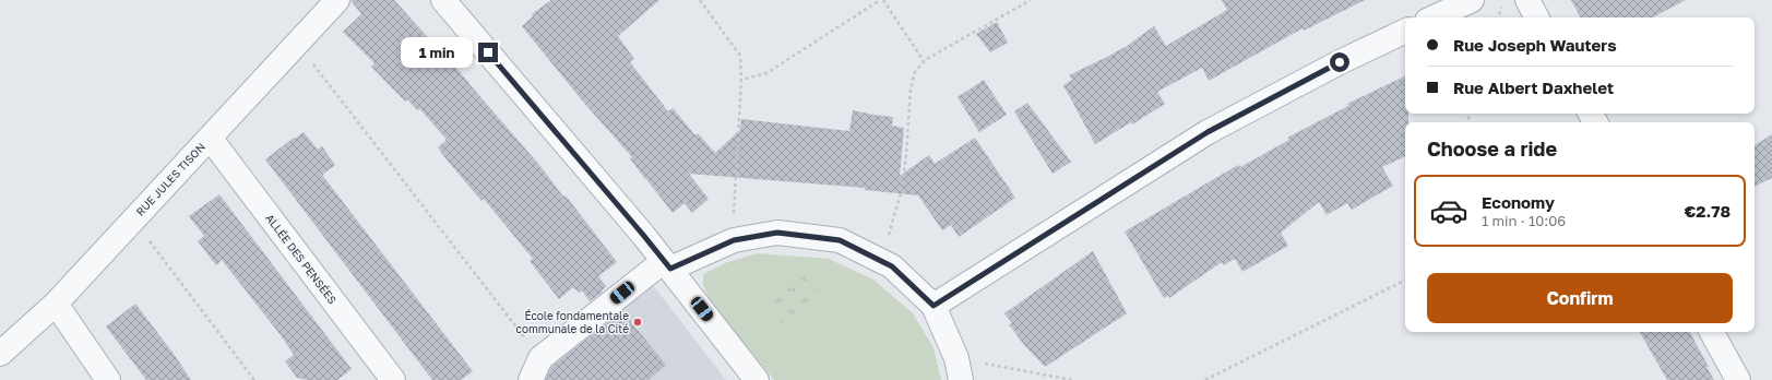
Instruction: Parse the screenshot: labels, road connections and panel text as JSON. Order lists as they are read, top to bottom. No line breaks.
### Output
{"streets":{"street":["RUE JULES TISON","ALLÉE DES PENSÉES"]},"crossings":[["RUE JULES TISON","ALLÉE DES PENSÉES"]],"places":["École fondamentale communale de la Cité"],"page":{"banner":["Rue Joseph Wauters","Rue Albert Daxhelet"],"bubble":"1 min","heading":"Choose a ride","list":[{"name":"Economy","note":"1 min · 10:06","value":"€2.78"}],"buttons":"Confirm"}}
